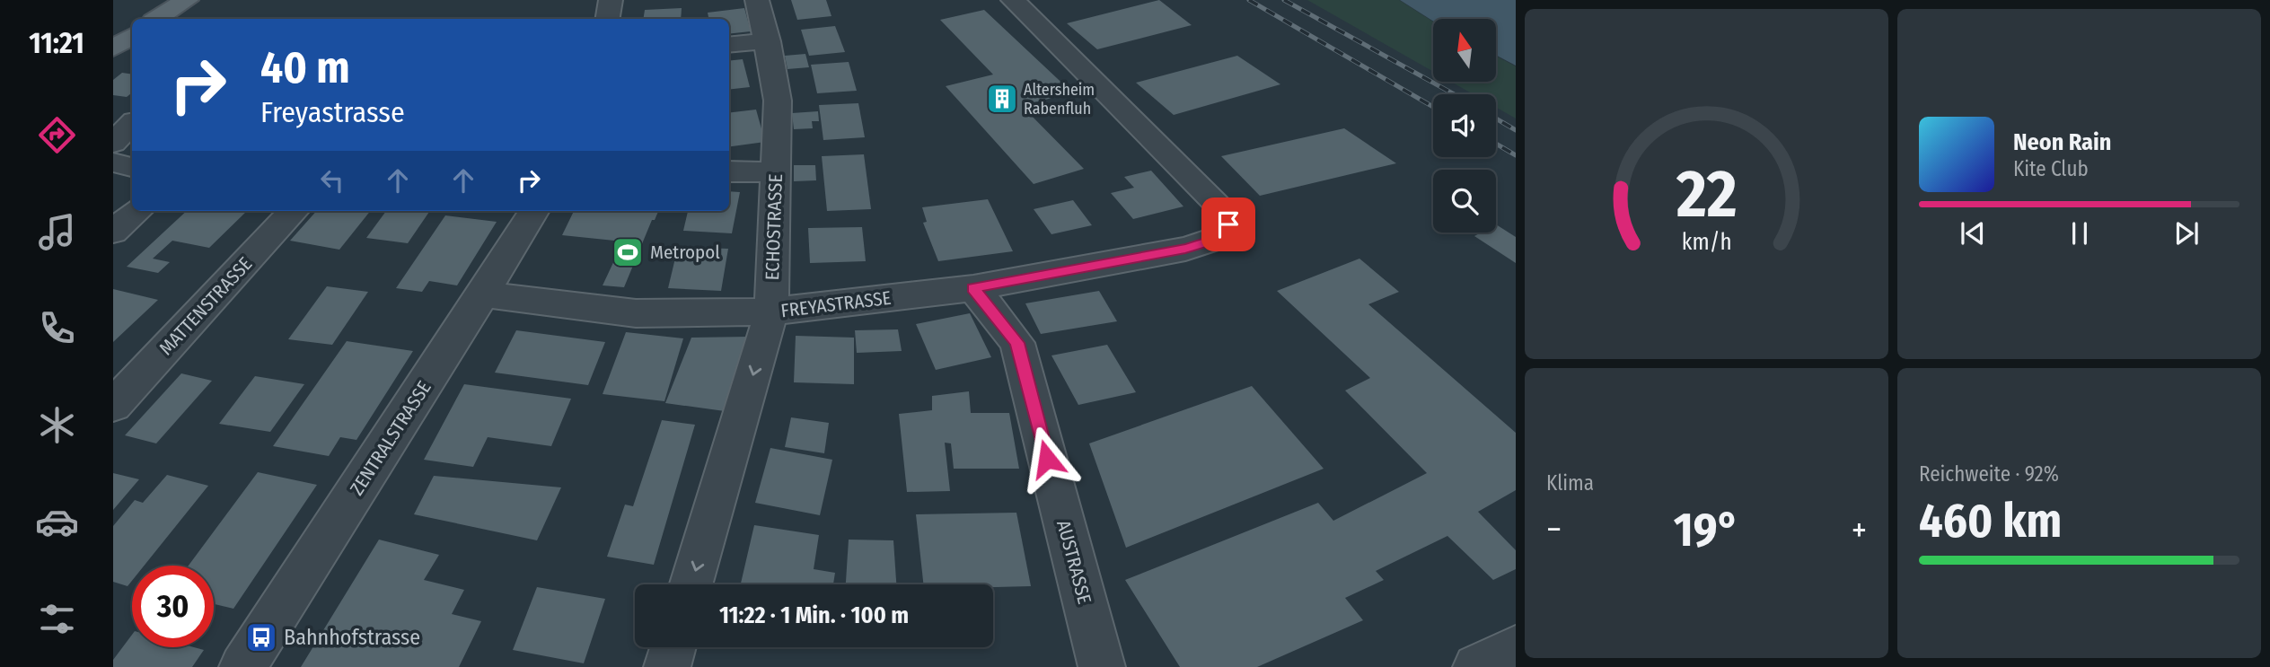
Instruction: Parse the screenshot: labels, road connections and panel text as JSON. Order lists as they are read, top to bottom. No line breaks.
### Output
{"streets":{"street":["ECHOSTRASSE","FREYASTRASSE","MATTENSTRASSE","ZENTRALSTRASSE","AUSTRASSE"]},"crossings":[["ECHOSTRASSE","FREYASTRASSE"],["FREYASTRASSE","ZENTRALSTRASSE"],["FREYASTRASSE","AUSTRASSE"]],"one_way":["ECHOSTRASSE"],"places":{"building":["Altersheim Rabenfluh"],"sports":["Metropol"],"bus stop":["Bahnhofstrasse"]},"north":"top","page":{"tabs":"11:21","turn":["40 m","Freyastrasse"],"song":["Neon Rain","Kite Club"],"tile":["Klima",["Reichweite · 92%","460 km"]],"heat":["−","19°","+"],"limit":"30","trip":"11:22 · 1 Min. · 100 m","gauge":["22","km/h"]}}
